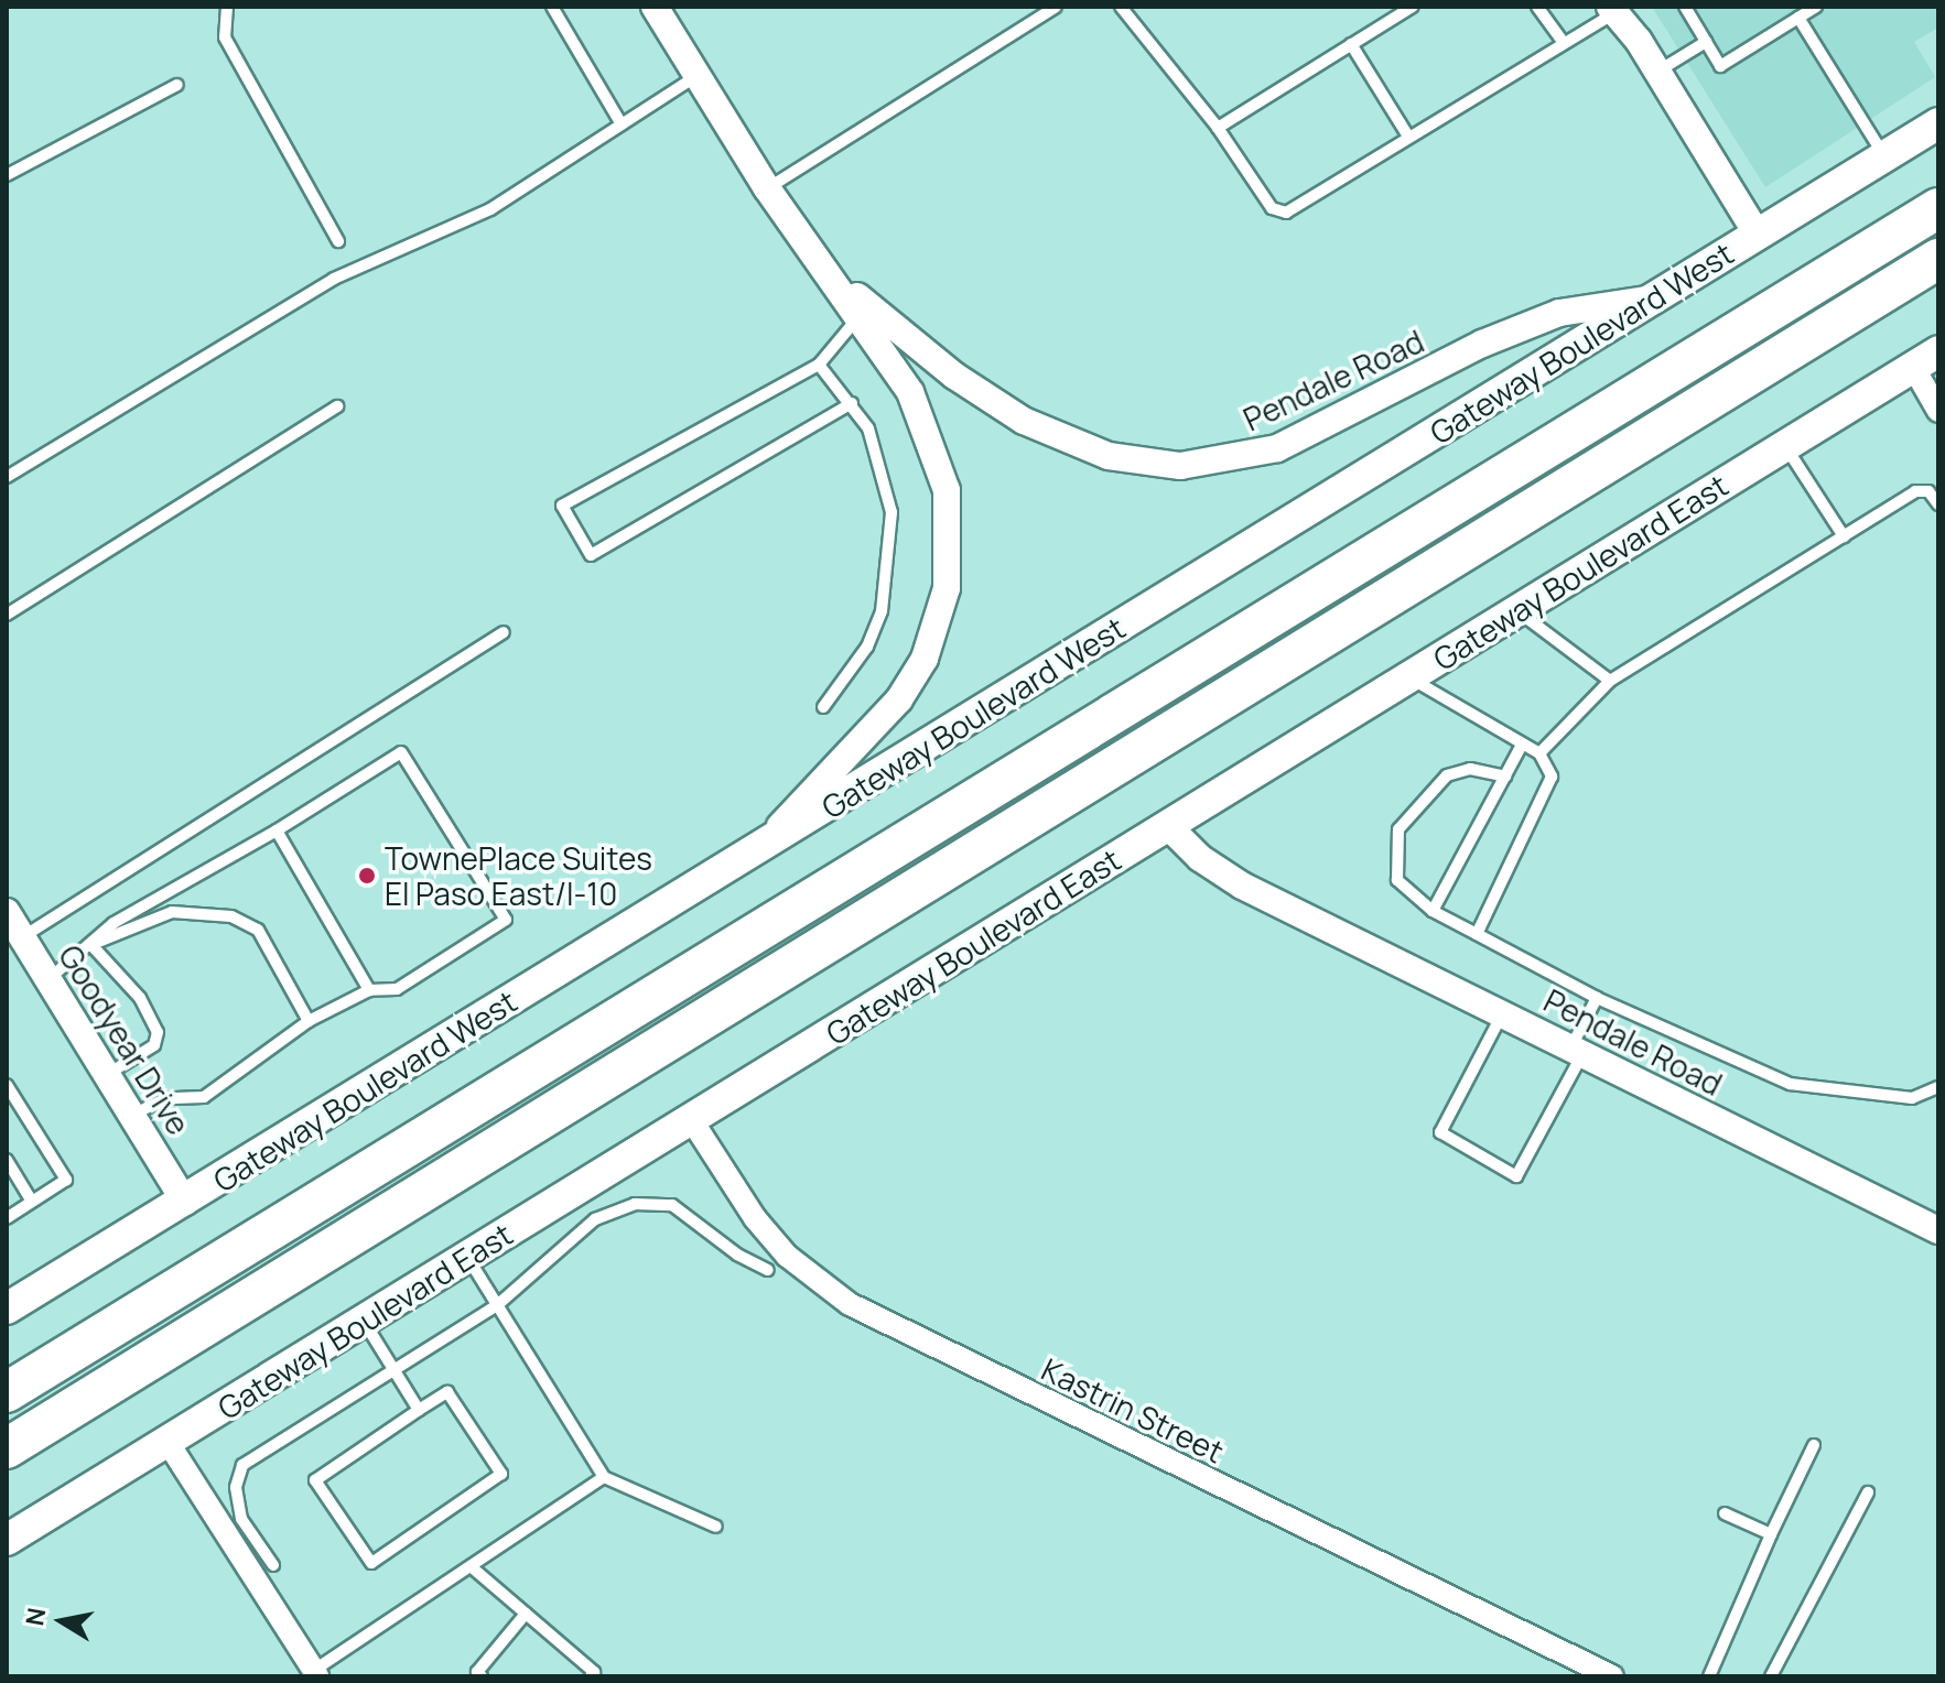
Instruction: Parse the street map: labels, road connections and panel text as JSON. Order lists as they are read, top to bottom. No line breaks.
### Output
{"streets":{"main road":["Gateway Boulevard West","Gateway Boulevard East"],"street":["Pendale Road","Goodyear Drive","Kastrin Street"]},"crossings":[["Gateway Boulevard West","Pendale Road"],["Gateway Boulevard West","Goodyear Drive"],["Pendale Road","Gateway Boulevard East"],["Gateway Boulevard East","Kastrin Street"]],"places":["TownePlace Suites El Paso East/I-10"],"north":"left"}
